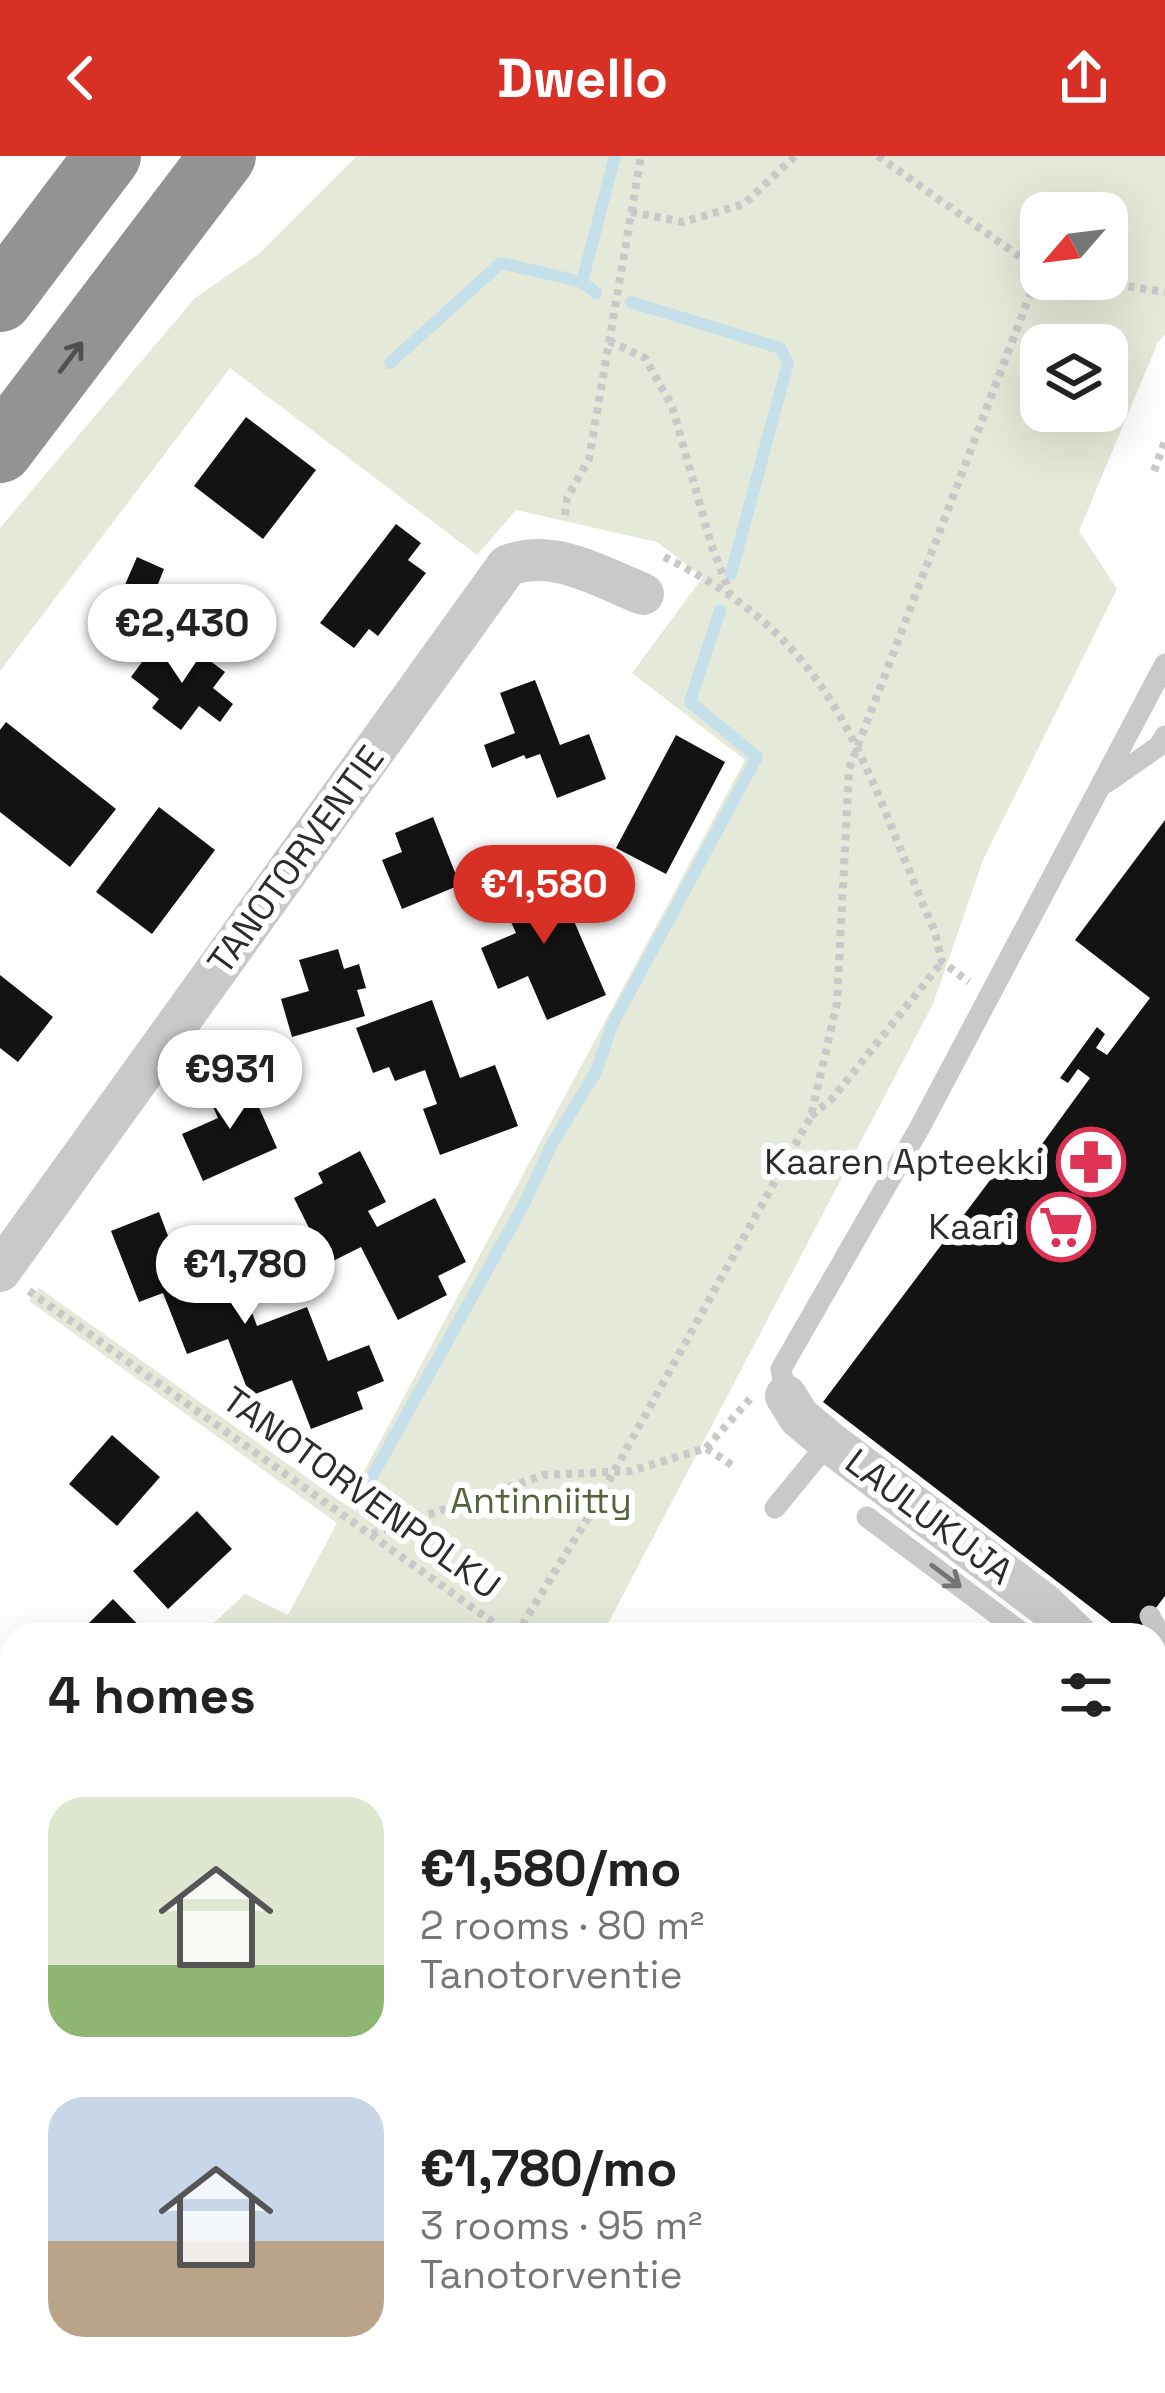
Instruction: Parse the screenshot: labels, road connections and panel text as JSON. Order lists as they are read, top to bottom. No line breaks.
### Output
{"streets":{"street":["TANOTORVENTIE","LAULUKUJA"],"path":["TANOTORVENPOLKU"]},"crossings":[["TANOTORVENTIE","TANOTORVENPOLKU"]],"parks":["Antinniitty"],"places":{"pharmacy":["Kaaren Apteekki"],"supermarket":["Kaari"]},"north":"bottom left","page":{"header":"Dwello","price":["€2,430","€1,580","€931","€1,780"],"heading":"4 homes","list":[{"name":"€1,580/mo","note":"2 rooms · 80 m² · Tanotorventie"},{"name":"€1,780/mo","note":"3 rooms · 95 m² · Tanotorventie"}]}}
